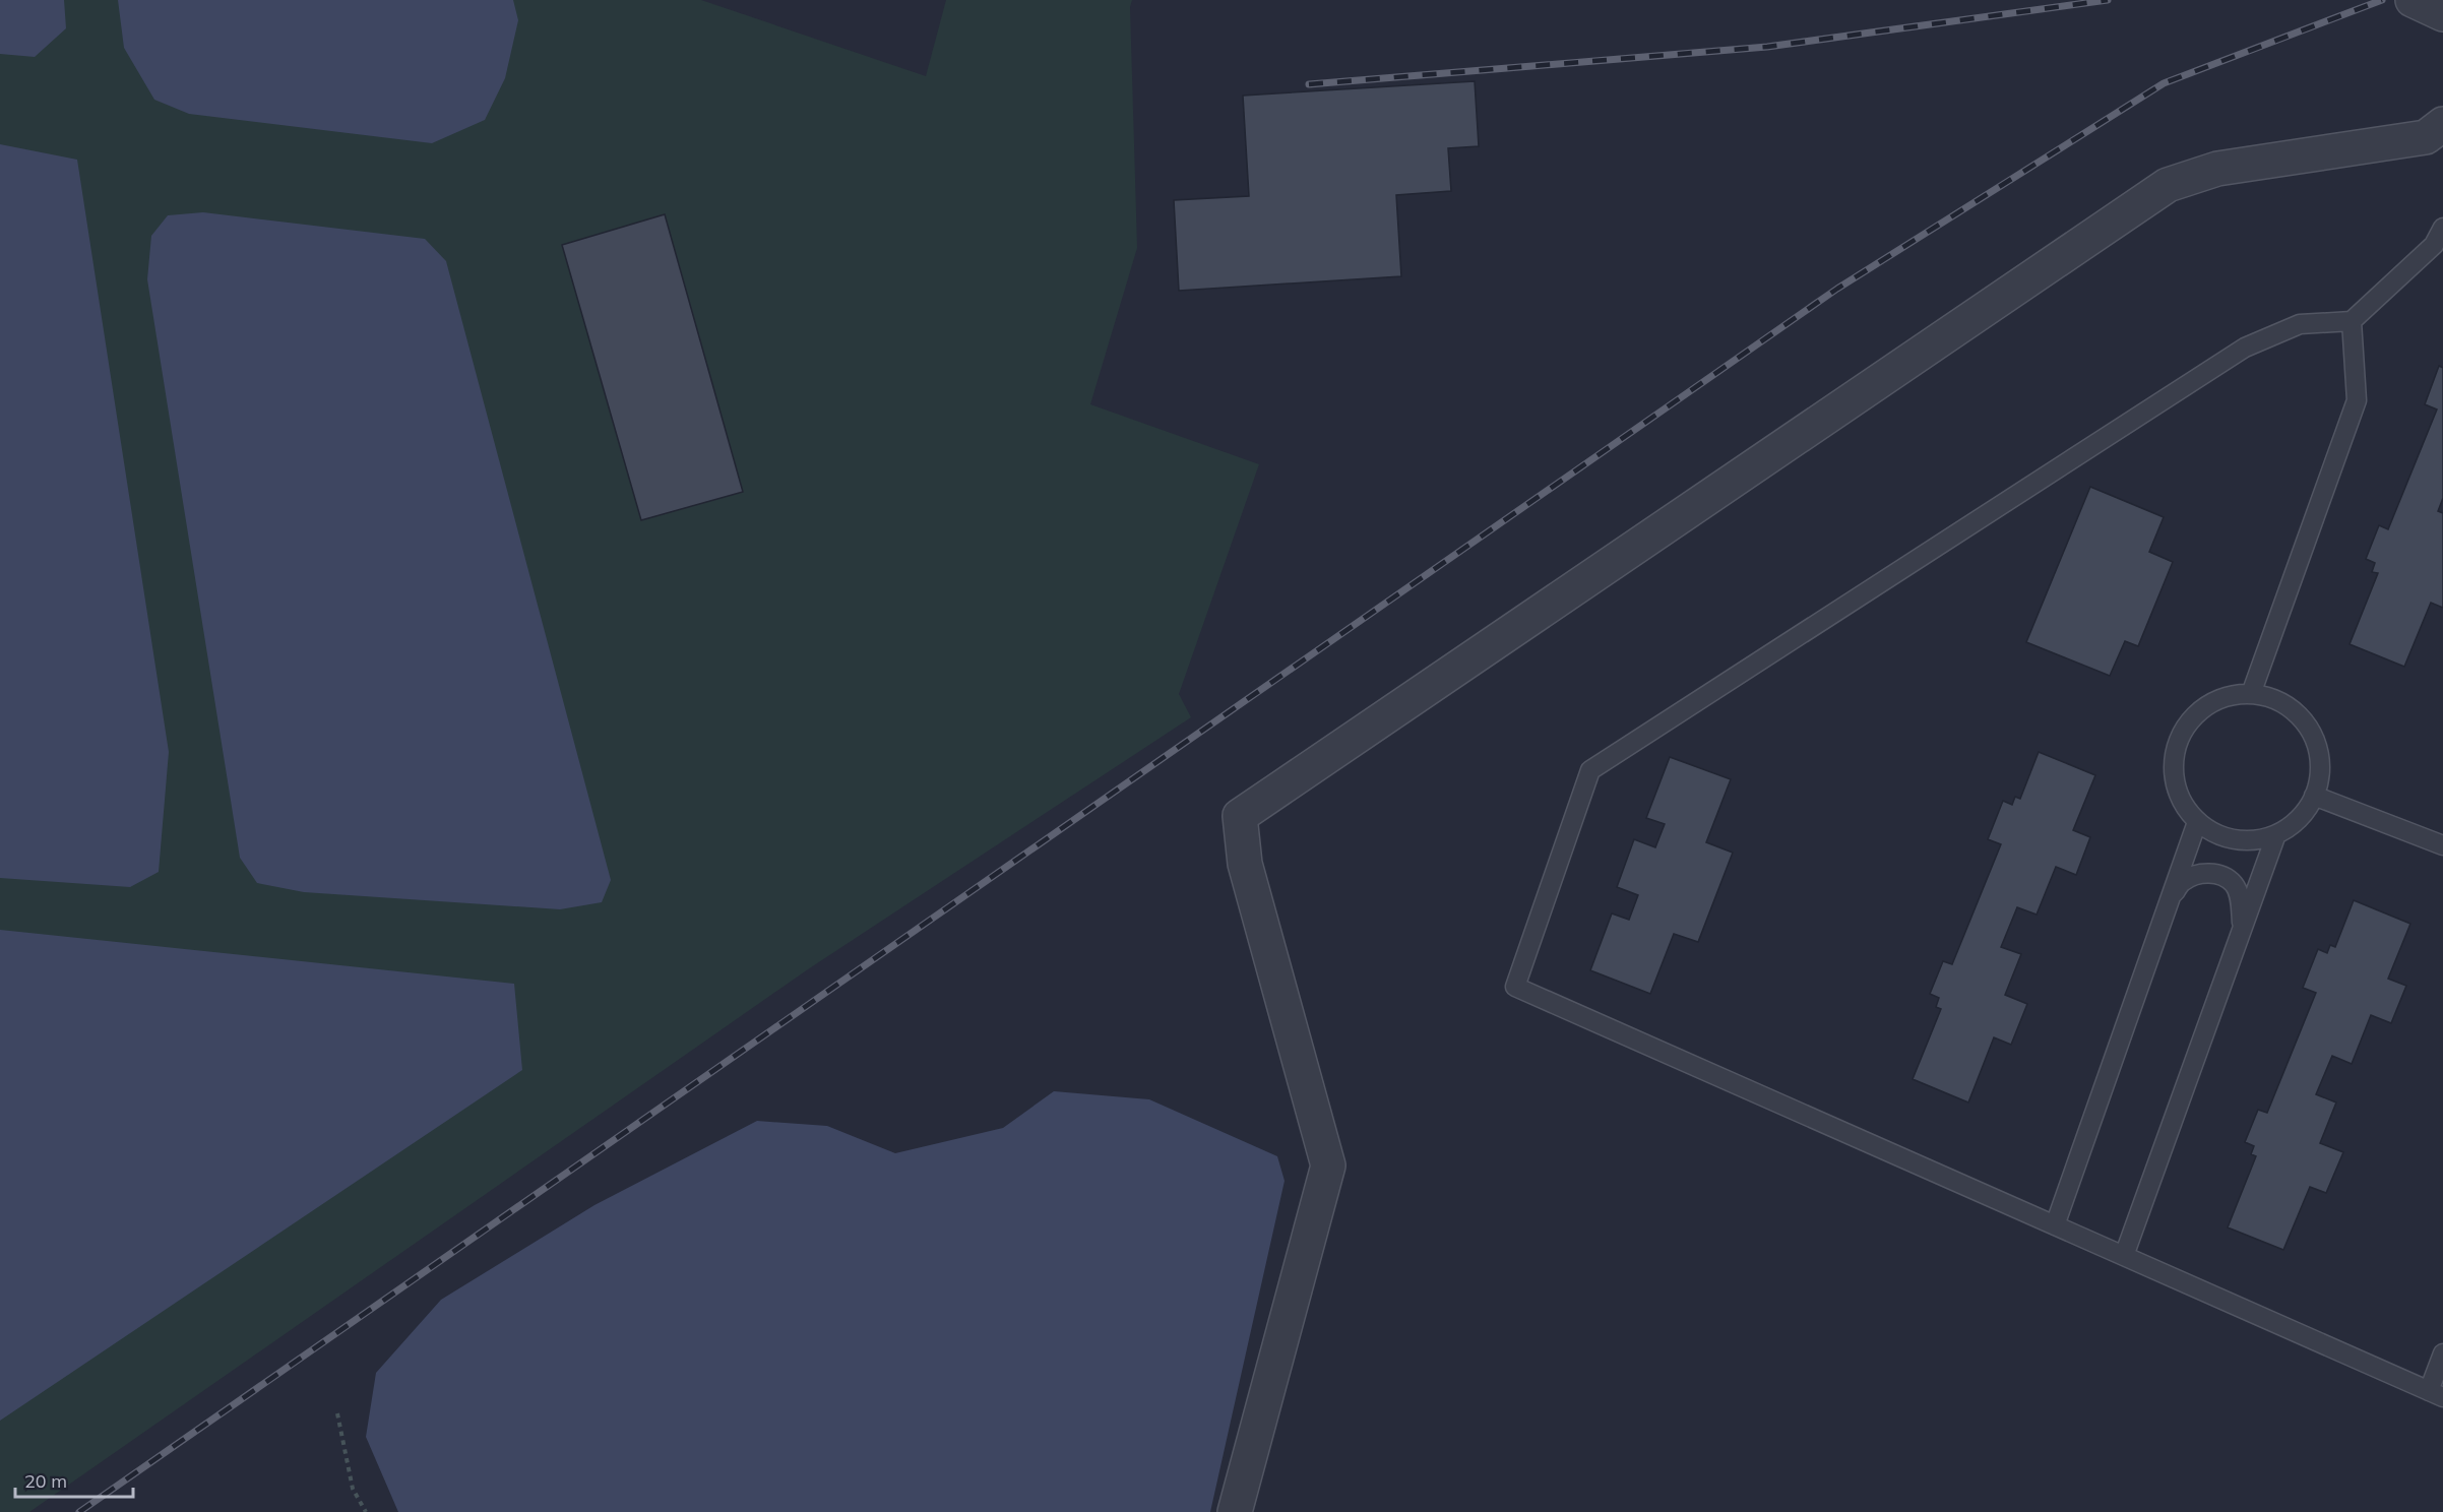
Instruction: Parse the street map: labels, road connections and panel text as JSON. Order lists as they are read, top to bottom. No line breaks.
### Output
{"scale_bar":"20 m"}
